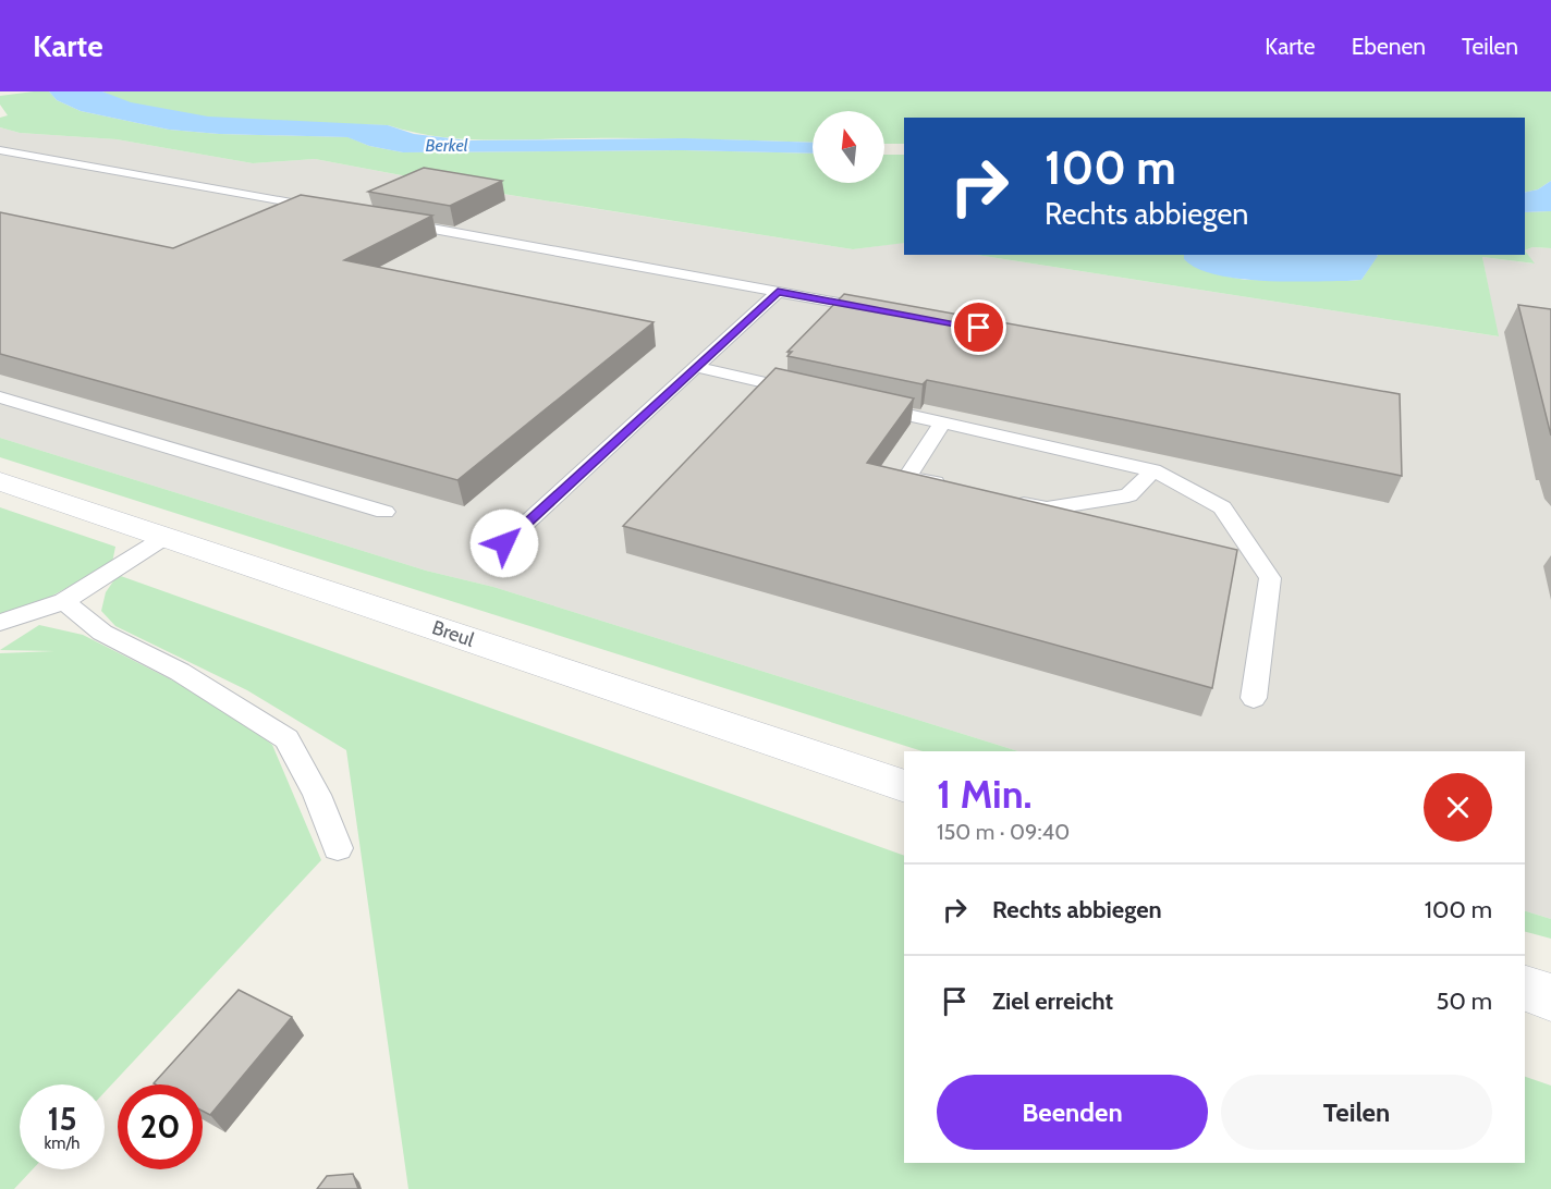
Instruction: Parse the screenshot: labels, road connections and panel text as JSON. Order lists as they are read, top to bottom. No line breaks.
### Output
{"streets":{"main road":["Breul"]},"water":["Berkel"],"north":"top","page":{"header":"Karte","nav":["Karte","Ebenen","Teilen"],"turn":["100 m","Rechts abbiegen"],"heading":["1 Min.","150 m · 09:40"],"list":[{"name":"Rechts abbiegen","value":"100 m"},{"name":"Ziel erreicht","value":"50 m"}],"buttons":["Beenden","Teilen"],"speed":"15 km/h","limit":"20"}}
